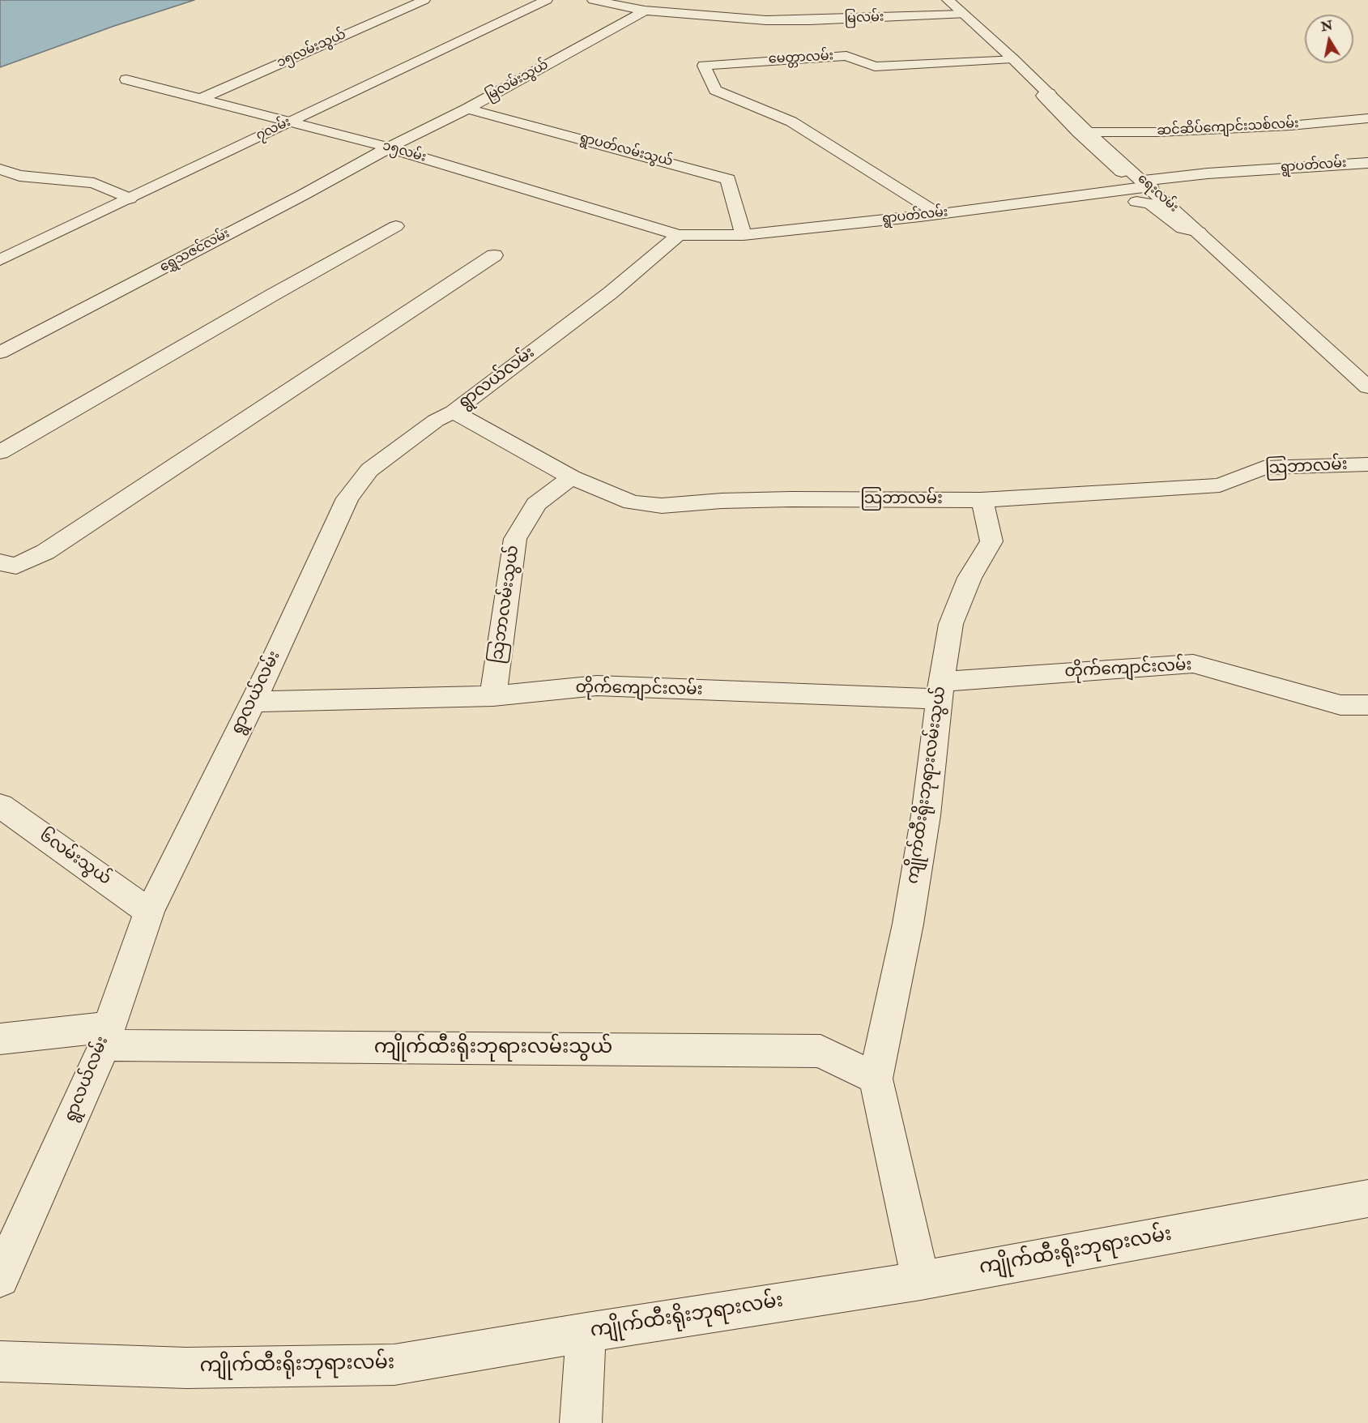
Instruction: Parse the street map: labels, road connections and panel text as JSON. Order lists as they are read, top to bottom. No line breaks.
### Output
{"streets":{"street":["မြလမ်း","၁၅လမ်းသွယ်","မေတ္တာလမ်း","မြလမ်းသွယ်","ဆင်ဆိပ်ကျောင်းသစ်လမ်း","၇လမ်း","ရွာပတ်လမ်းသွယ်","၁၅လမ်း","ရွာပတ်လမ်း","ရေးလမ်း","ရွှေသဇင်လမ်း","ရွာလယ်လမ်း","သြဘာလမ်း","သြဘာလမ်းသွယ်","တိုက်ကျောင်းလမ်း","ကျိုက်ထီးရိုးဘုရားလမ်းသွယ်","၆လမ်းသွယ်","ကျိုက်ထီးရိုးဘုရားလမ်း"]},"crossings":[["မြလမ်း","မြလမ်းသွယ်"],["မြလမ်း","ရေးလမ်း"],["၁၅လမ်းသွယ်","၁၅လမ်း"],["မေတ္တာလမ်း","ရွာပတ်လမ်း"],["မေတ္တာလမ်း","ရေးလမ်း"],["မြလမ်းသွယ်","ရွာပတ်လမ်းသွယ်"],["မြလမ်းသွယ်","၁၅လမ်း"],["မြလမ်းသွယ်","ရွှေသဇင်လမ်း"],["ဆင်ဆိပ်ကျောင်းသစ်လမ်း","ရေးလမ်း"],["၇လမ်း","၁၅လမ်း"],["ရွာပတ်လမ်းသွယ်","ရွာပတ်လမ်း"],["၁၅လမ်း","ရွာပတ်လမ်း"],["၁၅လမ်း","ရွှေသဇင်လမ်း"],["၁၅လမ်း","ရွာလယ်လမ်း"],["ရွာပတ်လမ်း","ရေးလမ်း"],["ရွာပတ်လမ်း","ရွာလယ်လမ်း"],["ရွာလယ်လမ်း","သြဘာလမ်း"],["ရွာလယ်လမ်း","တိုက်ကျောင်းလမ်း"],["ရွာလယ်လမ်း","ကျိုက်ထီးရိုးဘုရားလမ်းသွယ်"],["ရွာလယ်လမ်း","၆လမ်းသွယ်"],["သြဘာလမ်း","သြဘာလမ်းသွယ်"],["သြဘာလမ်း","ကျိုက်ထီးရိုးဘုရားလမ်းသွယ်"],["သြဘာလမ်းသွယ်","တိုက်ကျောင်းလမ်း"],["တိုက်ကျောင်းလမ်း","ကျိုက်ထီးရိုးဘုရားလမ်းသွယ်"],["ကျိုက်ထီးရိုးဘုရားလမ်းသွယ်","ကျိုက်ထီးရိုးဘုရားလမ်း"]],"north":"top"}
